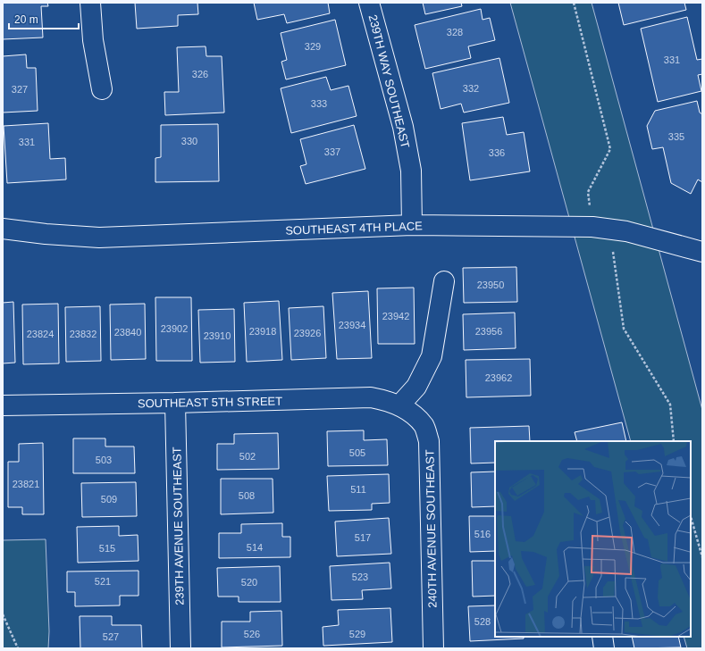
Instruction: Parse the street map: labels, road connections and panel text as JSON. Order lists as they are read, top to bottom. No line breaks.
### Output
{"streets":{"street":["239TH WAY SOUTHEAST","SOUTHEAST 4TH PLACE","SOUTHEAST 5TH STREET","239TH AVENUE SOUTHEAST","240TH AVENUE SOUTHEAST"]},"crossings":[["239TH WAY SOUTHEAST","SOUTHEAST 4TH PLACE"],["SOUTHEAST 5TH STREET","239TH AVENUE SOUTHEAST"],["SOUTHEAST 5TH STREET","240TH AVENUE SOUTHEAST"]],"house_numbers":["328","329","331","326","332","327","333","335","330","331","337","336","23950","23942","23934","23902","23918","23956","23840","23926","23824","23832","23910","23962","505","502","503","23821","511","508","509","516","517","514","515","523","521","520","528","526","529","527"],"scale_bar":"20 m"}
